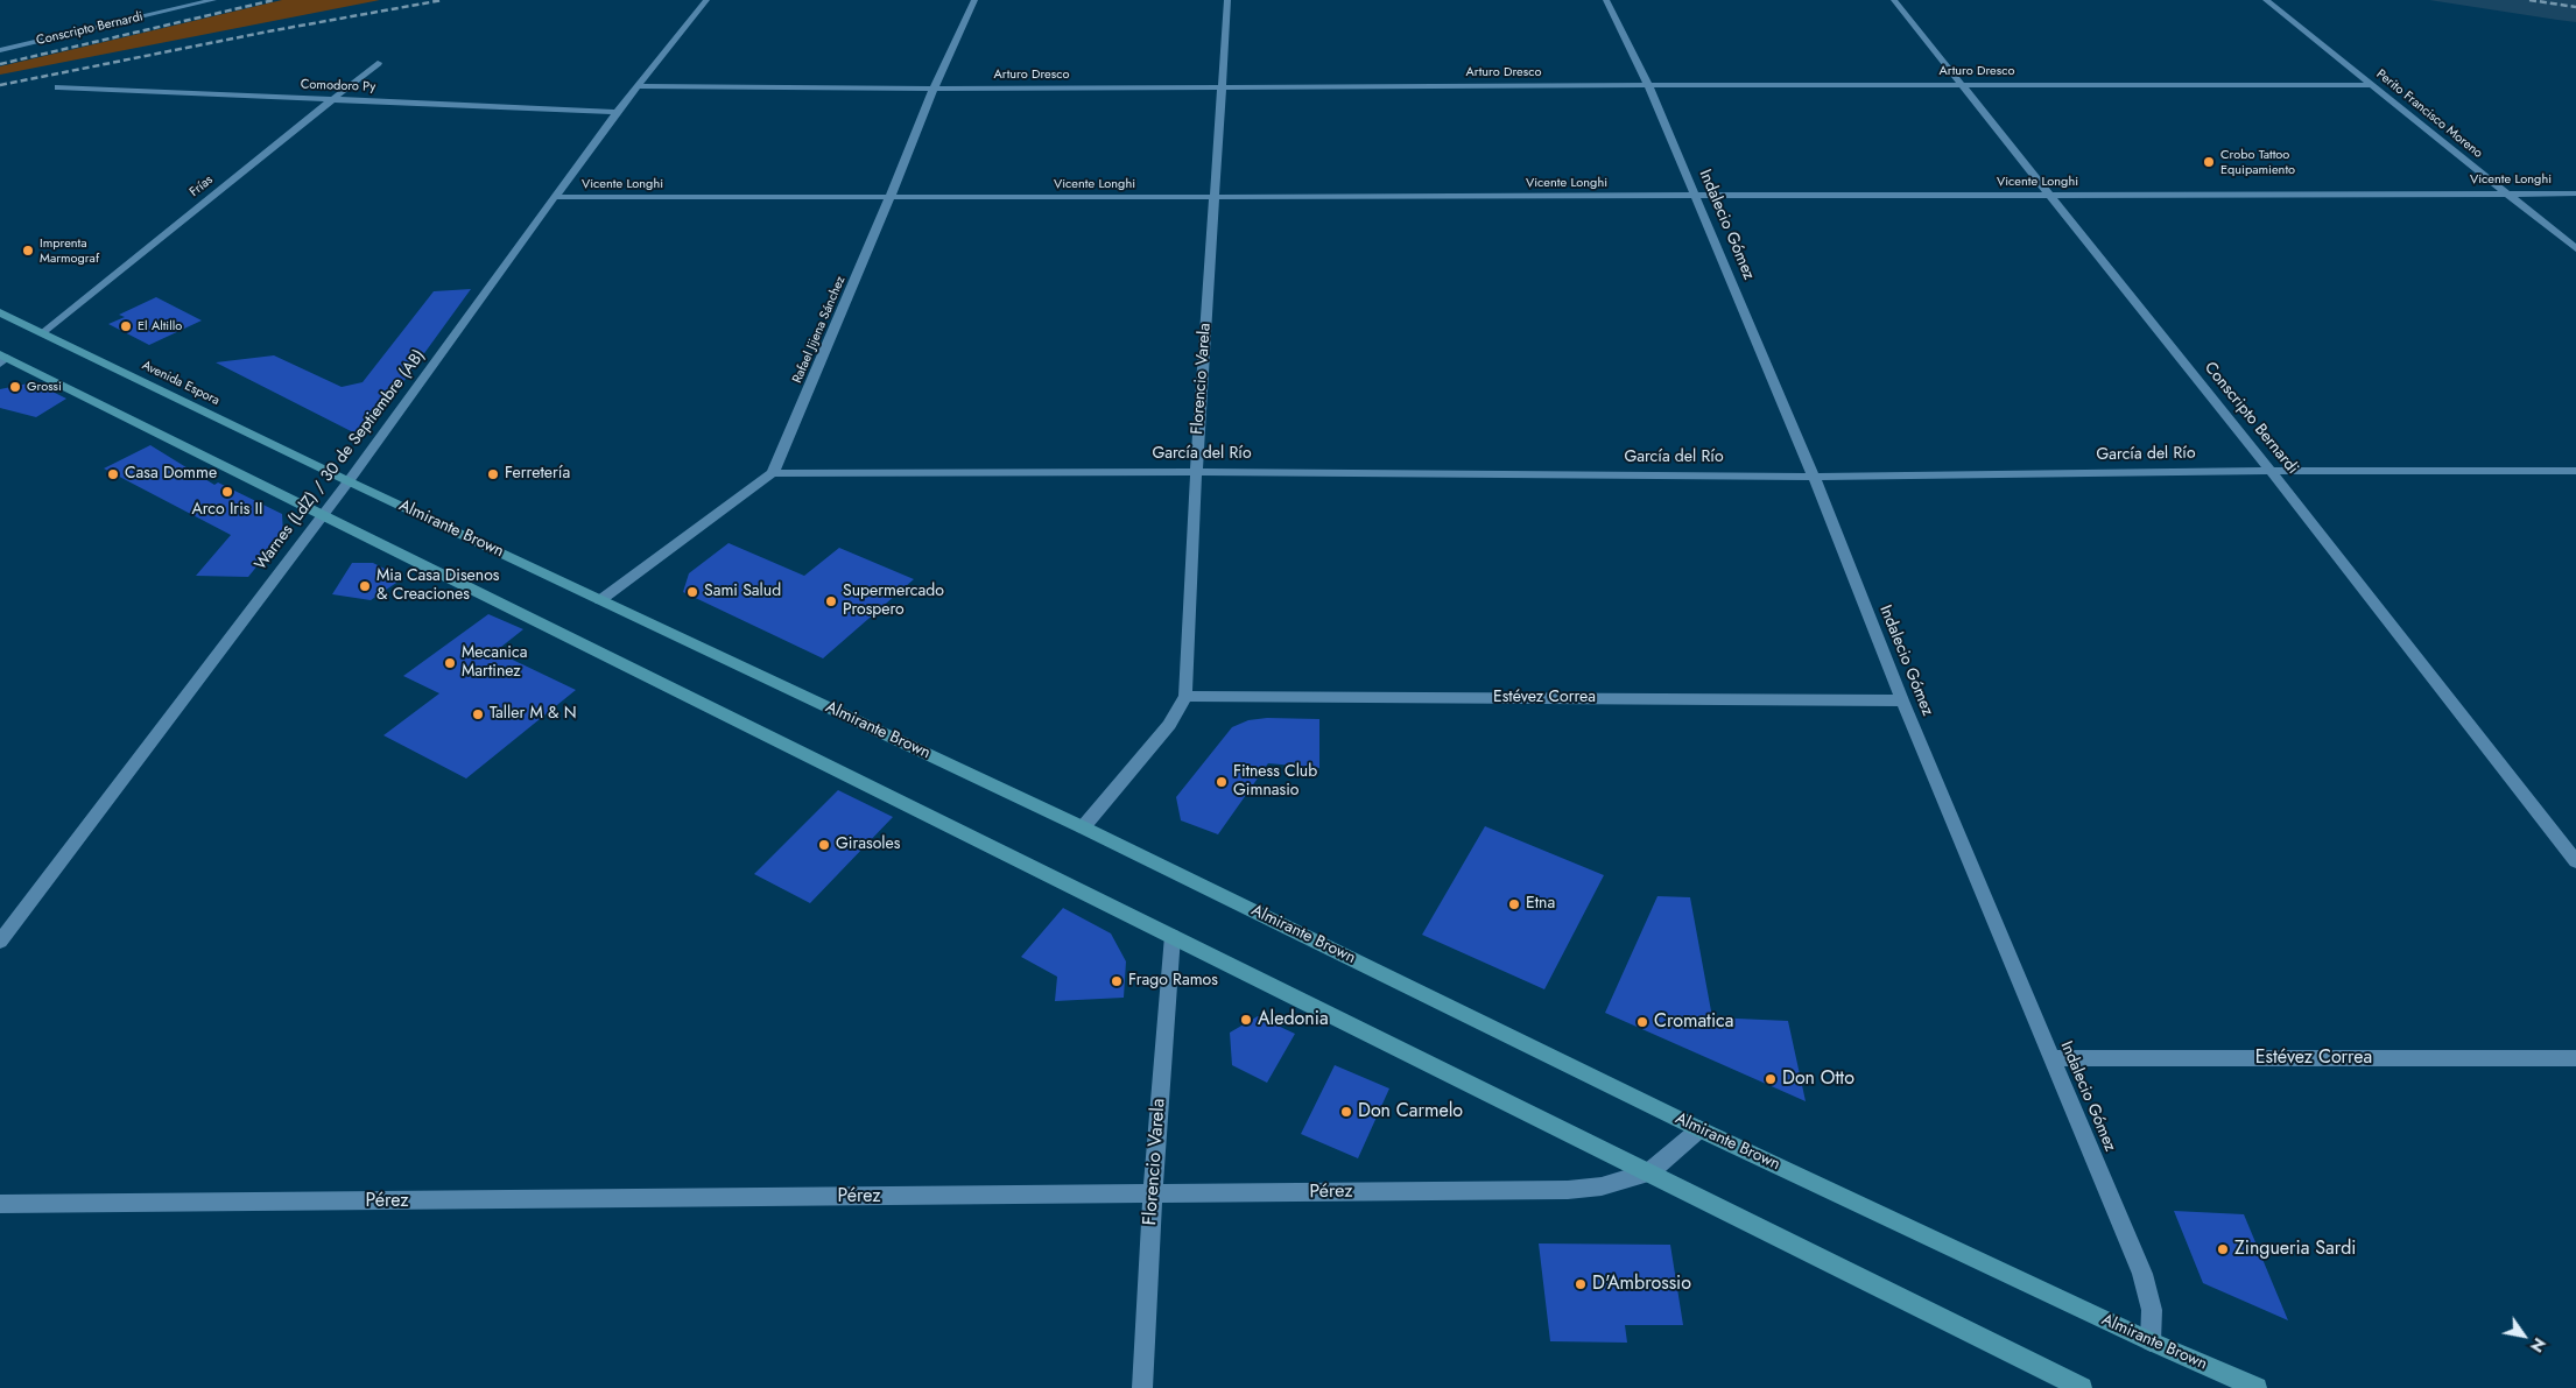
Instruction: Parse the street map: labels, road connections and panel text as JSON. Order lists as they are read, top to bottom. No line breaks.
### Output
{"streets":{"main road":["Avenida Espora","Almirante Brown"],"street":["Conscripto Bernardi","Arturo Dresco","Comodoro Py","Perito Francisco Moreno","Vicente Longhi","Frías","Indalecio Gómez","Rafael Jijena Sánchez","Florencio Varela","García del Río","Warnes (LdZ) / 30 de Septiembre (AB)","Estévez Correa","Pérez"]},"crossings":[["Conscripto Bernardi","Arturo Dresco"],["Conscripto Bernardi","Vicente Longhi"],["Conscripto Bernardi","García del Río"],["Arturo Dresco","Perito Francisco Moreno"],["Arturo Dresco","Indalecio Gómez"],["Arturo Dresco","Rafael Jijena Sánchez"],["Arturo Dresco","Florencio Varela"],["Arturo Dresco","Warnes (LdZ) / 30 de Septiembre (AB)"],["Comodoro Py","Frías"],["Comodoro Py","Warnes (LdZ) / 30 de Septiembre (AB)"],["Perito Francisco Moreno","Vicente Longhi"],["Vicente Longhi","Indalecio Gómez"],["Vicente Longhi","Rafael Jijena Sánchez"],["Vicente Longhi","Florencio Varela"],["Vicente Longhi","Warnes (LdZ) / 30 de Septiembre (AB)"],["Frías","Avenida Espora"],["Indalecio Gómez","García del Río"],["Indalecio Gómez","Almirante Brown"],["Indalecio Gómez","Estévez Correa"],["Rafael Jijena Sánchez","García del Río"],["Florencio Varela","García del Río"],["Florencio Varela","Almirante Brown"],["Florencio Varela","Estévez Correa"],["Florencio Varela","Pérez"],["Avenida Espora","Warnes (LdZ) / 30 de Septiembre (AB)"],["Avenida Espora","Almirante Brown"],["Warnes (LdZ) / 30 de Septiembre (AB)","Almirante Brown"],["Almirante Brown","Pérez"]],"places":["Crobo Tattoo Equipamiento","Imprenta Marmograf","El Altillo","Grossi","Casa Domme","Ferretería","Arco Iris II","Mia Casa Disenos & Creaciones","Sami Salud","Supermercado Prospero","Mecanica Martinez","Taller M & N","Fitness Club Gimnasio","Girasoles","Etna","Frago Ramos","Aledonia","Cromatica","Don Otto","Don Carmelo","Zingueria Sardi","D'Ambrossio"],"north":"bottom right"}
